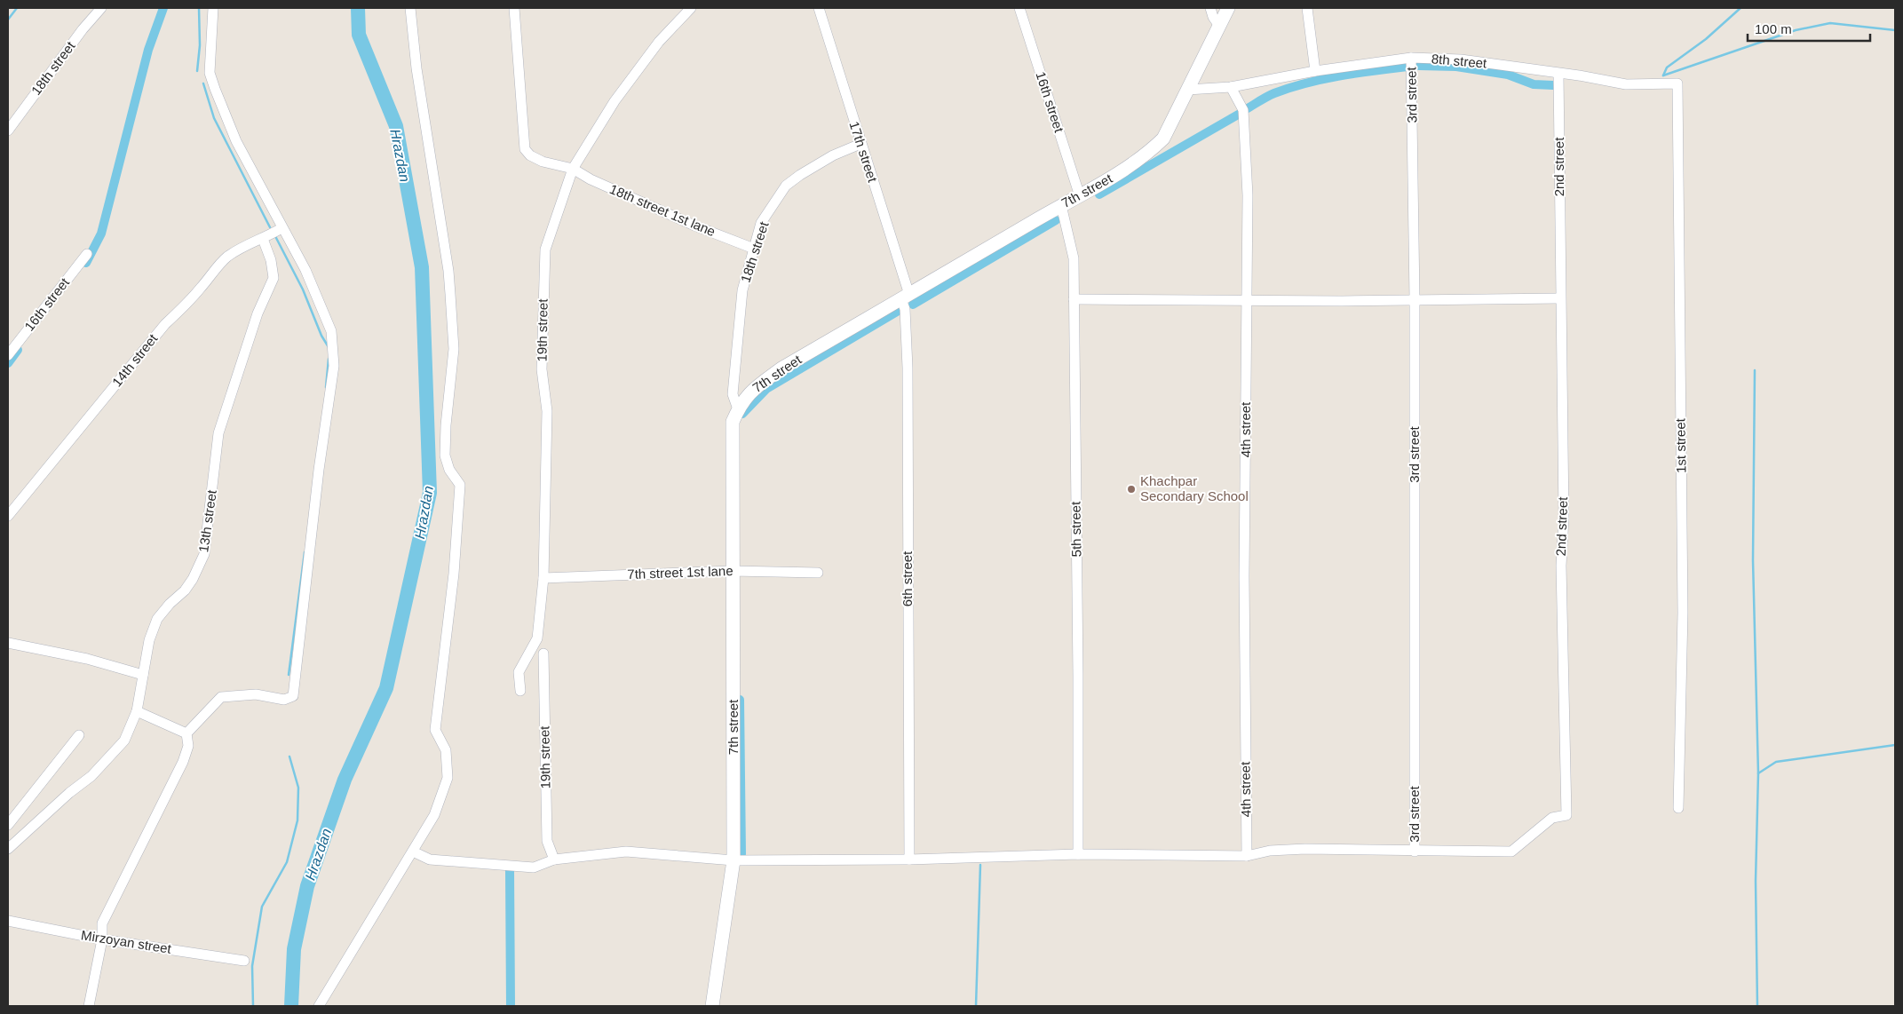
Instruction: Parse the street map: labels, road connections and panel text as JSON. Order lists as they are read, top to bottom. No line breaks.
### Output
{"streets":{"main road":["7th street"],"street":["8th street","18th street","3rd street","16th street","17th street","2nd street","18th street 1st lane","19th street","14th street","4th street","1st street","13th street","5th street","7th street 1st lane","6th street","Mirzoyan street"]},"crossings":[["8th street","3rd street"],["8th street","2nd street"],["8th street","7th street"],["8th street","4th street"],["8th street","1st street"],["18th street","17th street"],["18th street","7th street"],["18th street","18th street 1st lane"],["3rd street","2nd street"],["16th street","7th street"],["17th street","7th street"],["17th street","6th street"],["7th street","5th street"],["7th street","7th street 1st lane"],["7th street","6th street"],["18th street 1st lane","19th street"],["19th street","7th street 1st lane"],["14th street","13th street"]],"water":["Hrazdan"],"places":["Khachpar Secondary School"],"scale_bar":"100 m"}
